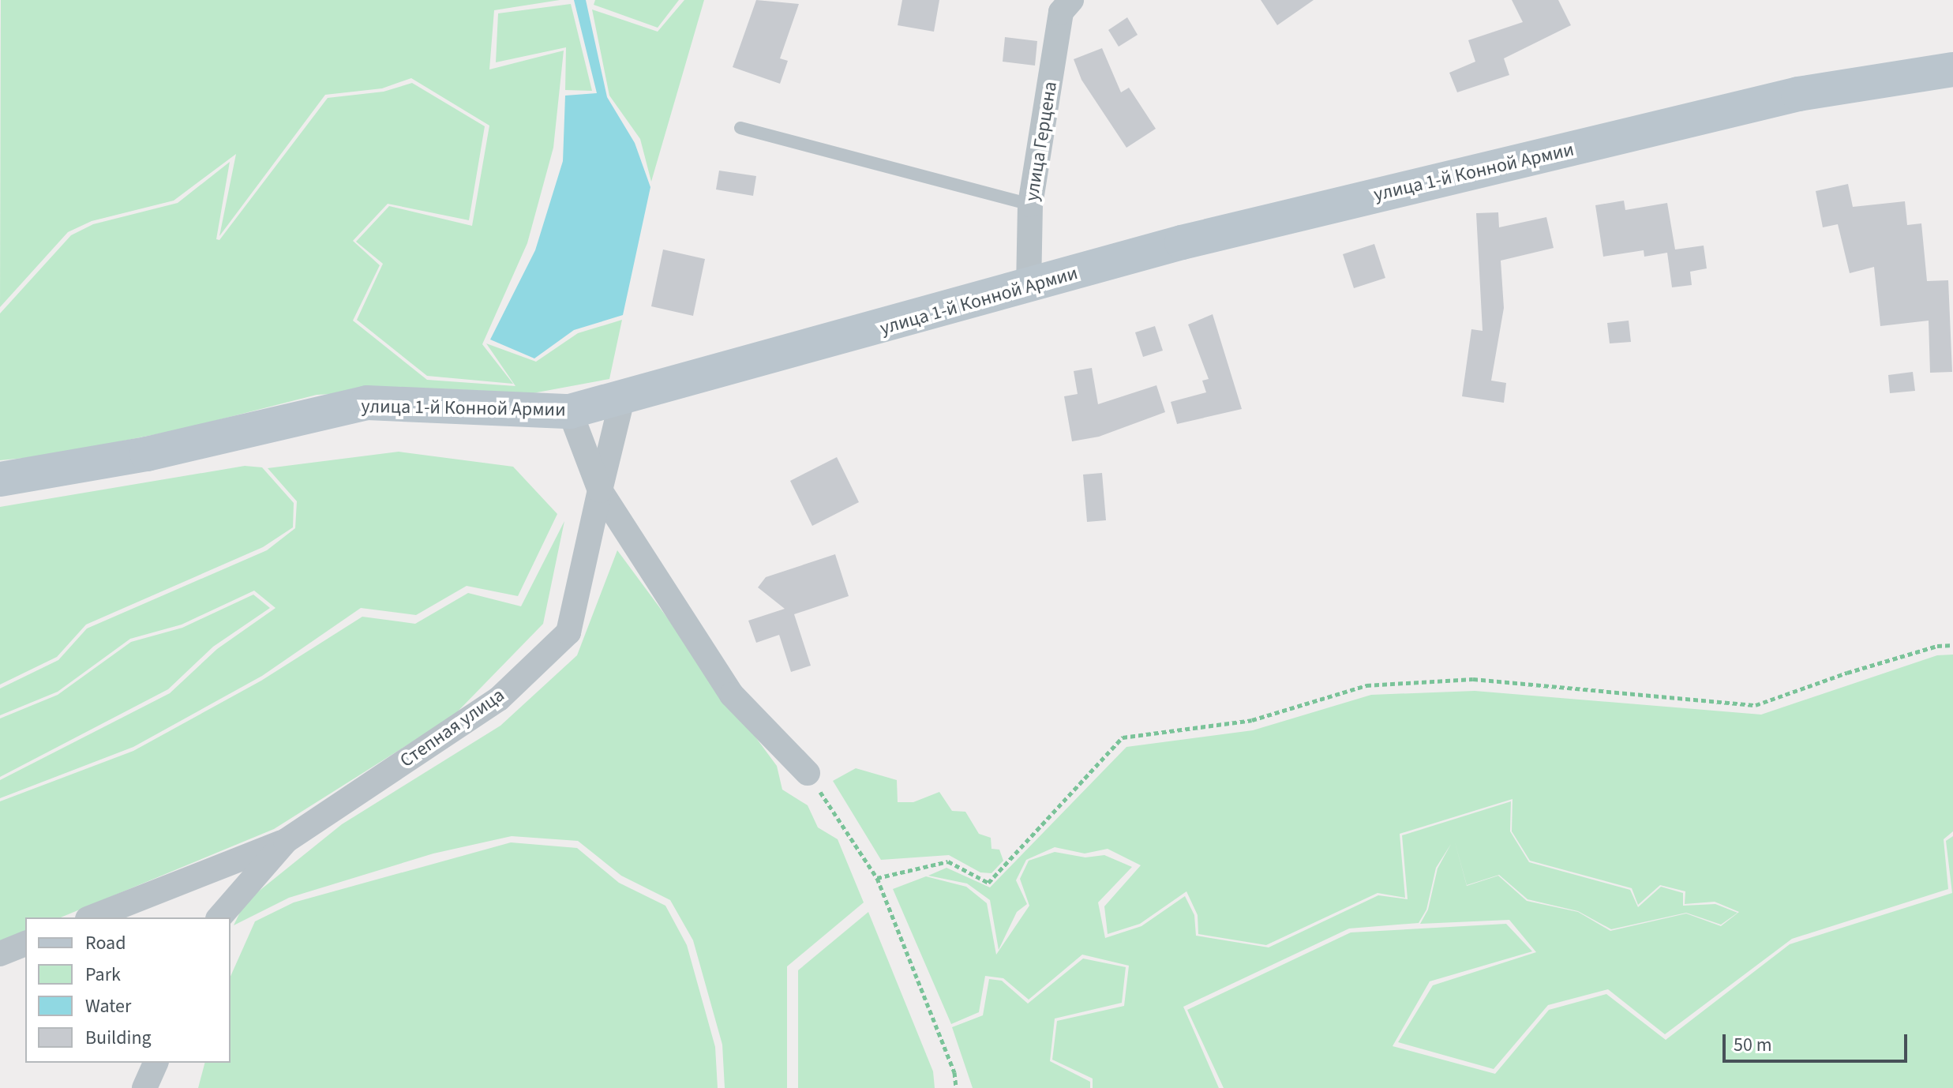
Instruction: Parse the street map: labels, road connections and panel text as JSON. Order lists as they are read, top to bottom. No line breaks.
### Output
{"streets":{"main road":["улица 1-й Конной Армии"],"street":["улица Герцена","Степная улица"]},"crossings":[["улица Герцена","улица 1-й Конной Армии"],["улица 1-й Конной Армии","Степная улица"]],"legend":["Road","Park","Water","Building"],"scale_bar":"50 m"}
